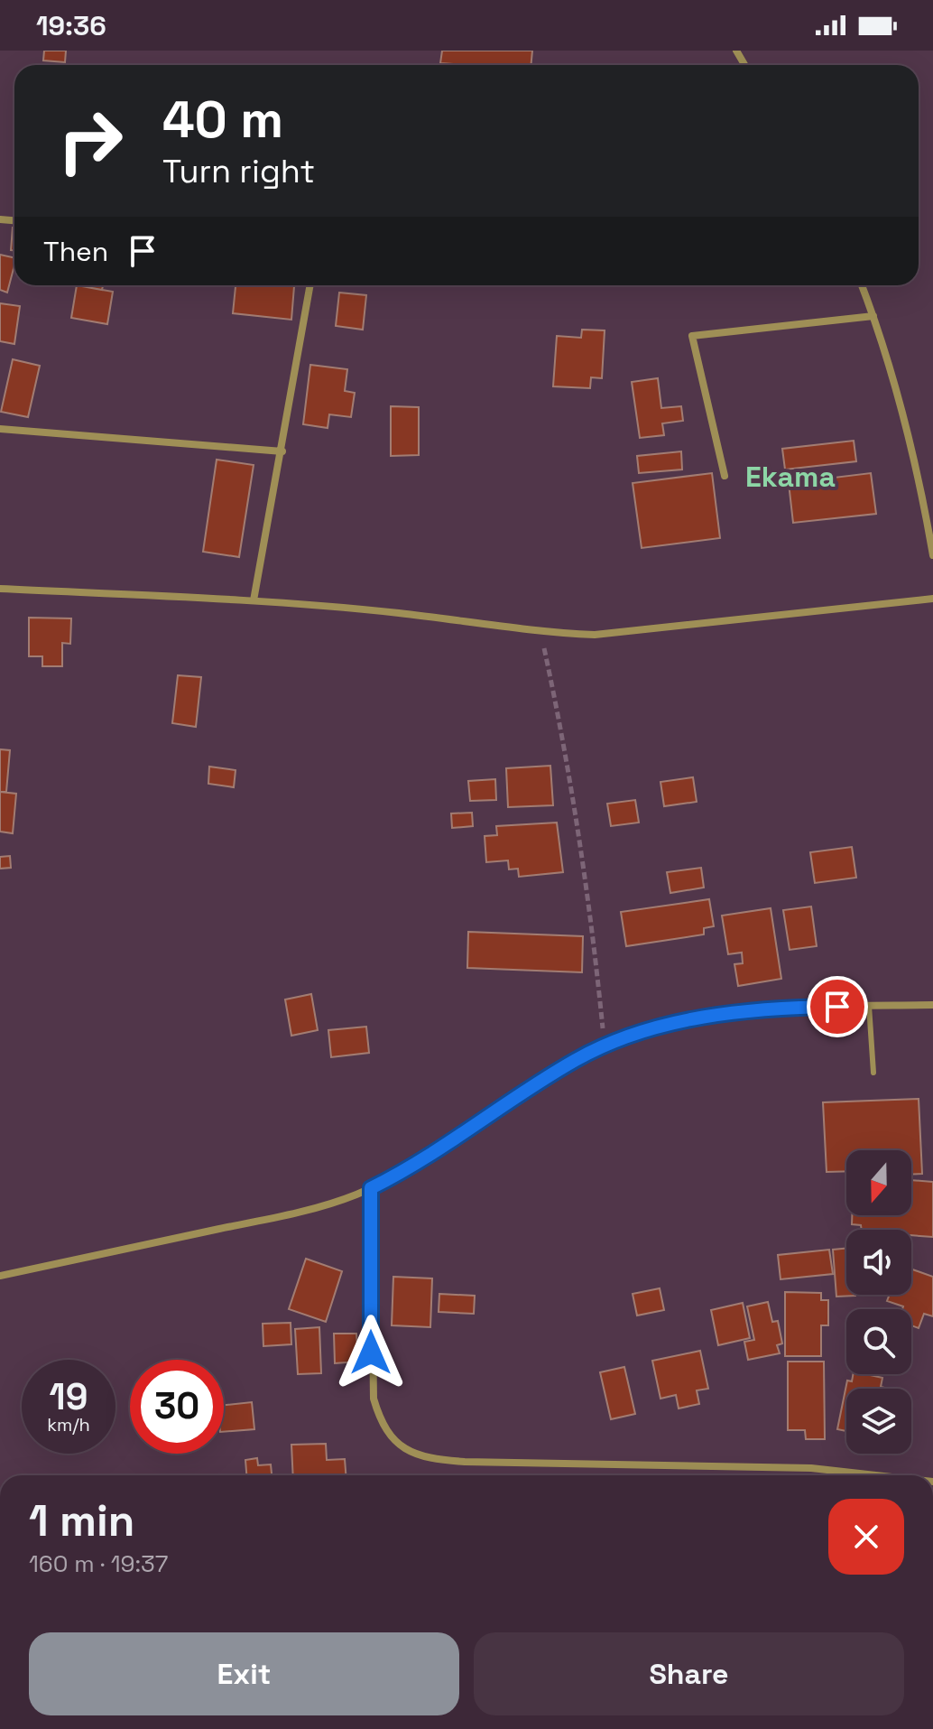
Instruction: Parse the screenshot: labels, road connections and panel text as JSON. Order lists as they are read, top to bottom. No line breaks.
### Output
{"districts":["Ekama"],"north":"bottom","page":{"status":"19:36","turn":["40 m","Turn right"],"then":"Then","speed":"19 km/h","limit":"30","heading":["1 min","160 m · 19:37"],"buttons":["Exit","Share"]}}
